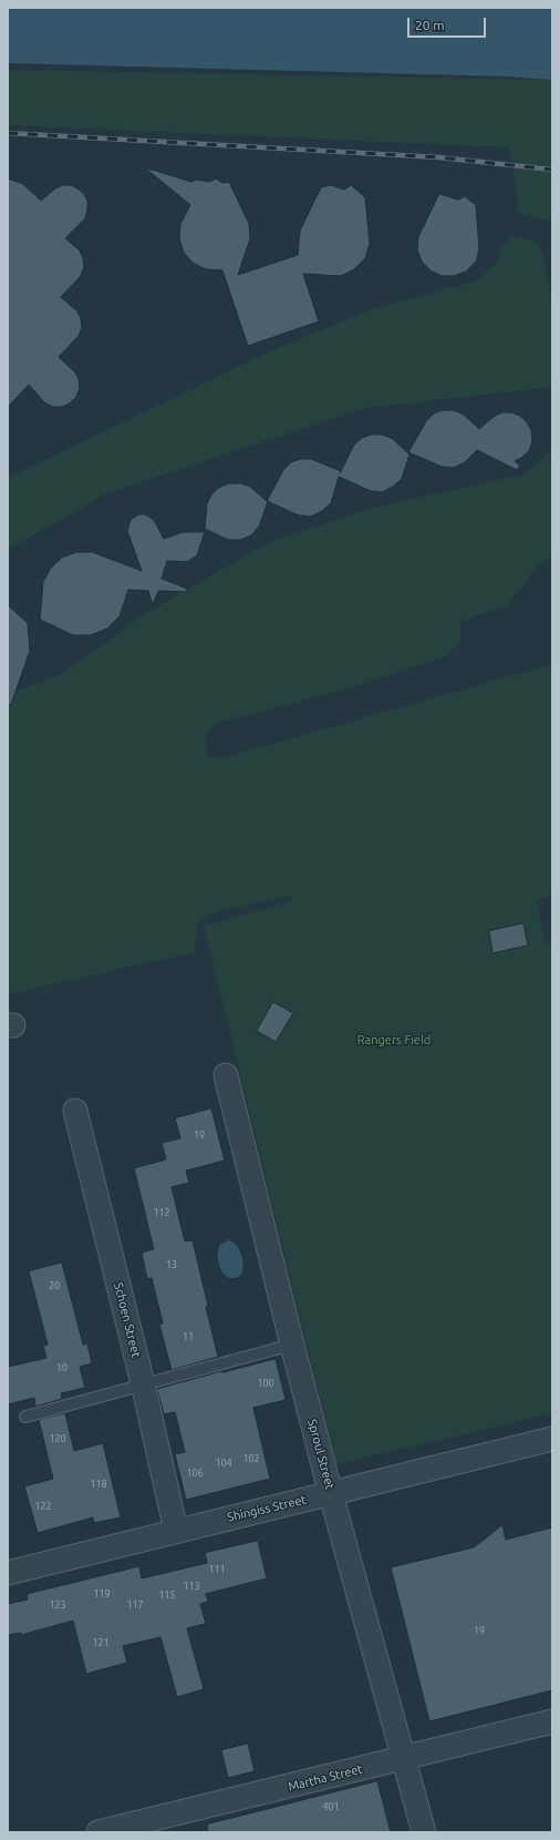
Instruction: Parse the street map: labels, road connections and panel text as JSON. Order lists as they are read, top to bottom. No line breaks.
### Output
{"streets":{"street":["Schoen Street","Sproul Street","Shingiss Street","Martha Street"]},"crossings":[["Schoen Street","Shingiss Street"],["Sproul Street","Shingiss Street"],["Sproul Street","Martha Street"]],"parks":["Rangers Field"],"house_numbers":["19","112","13","20","11","10","100","120","102","104","106","118","122","111","113","119","115","123","117","19","121","401"],"scale_bar":"20 m"}
